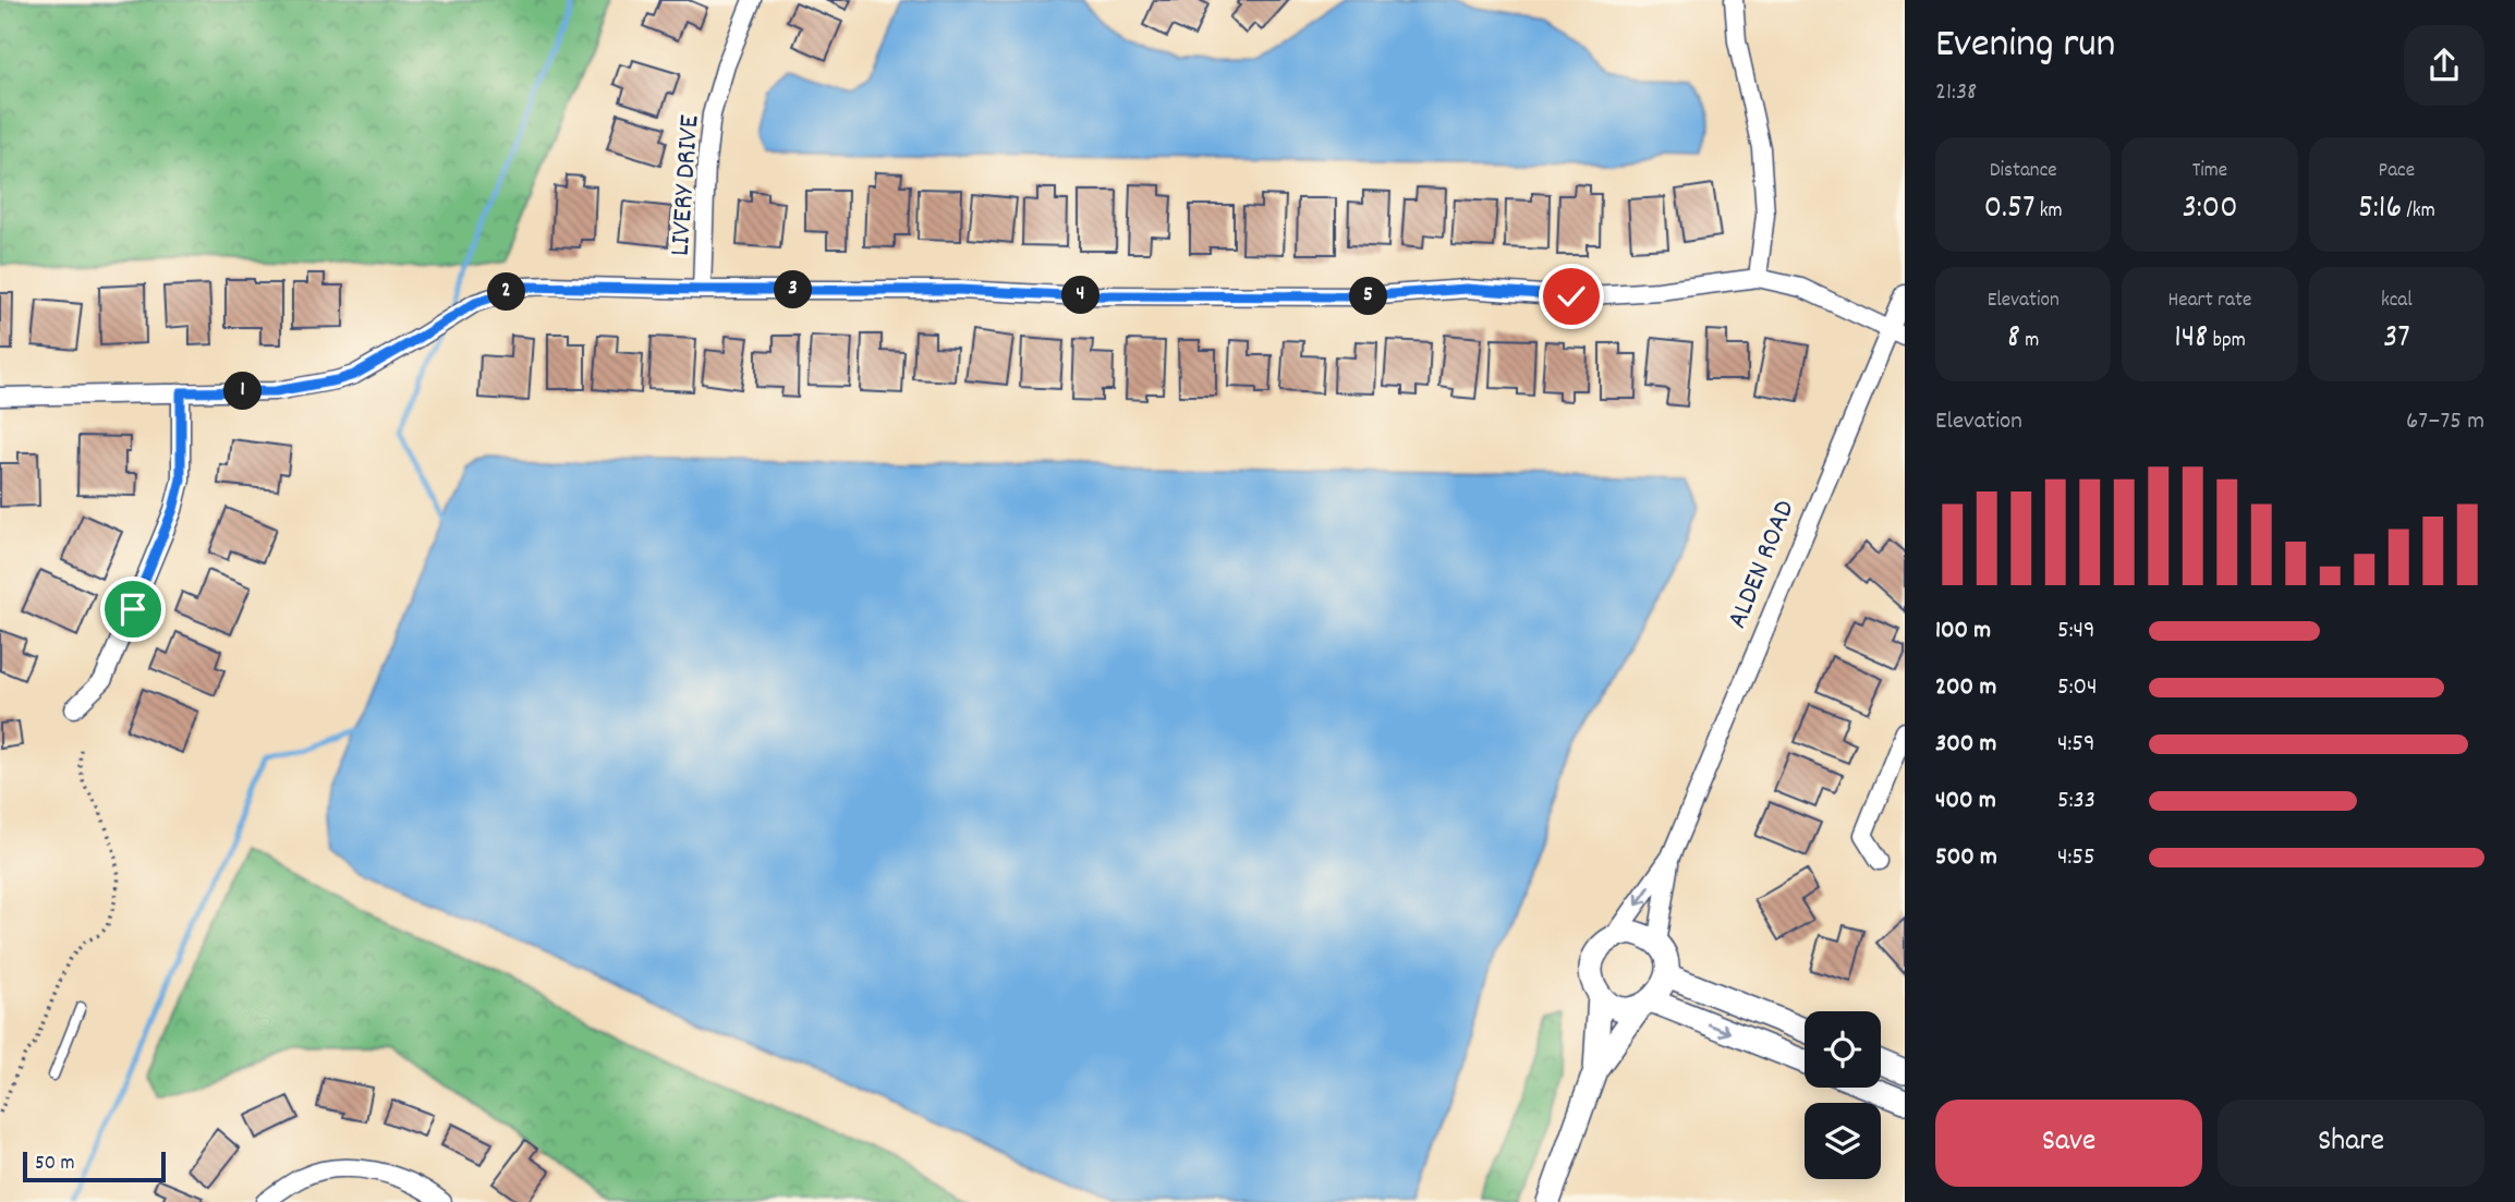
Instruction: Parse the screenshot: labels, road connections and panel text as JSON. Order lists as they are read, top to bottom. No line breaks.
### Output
{"streets":{"street":["LIVERY DRIVE","ALDEN ROAD"]},"scale_bar":"50 m","page":{"heading":["Evening run","21:38"],"stats":[["Distance","0.57 km"],["Time","3:00"],["Pace","5:16 /km"],["Elevation","8 m"],["Heart rate","148 bpm"],["kcal","37"]],"pins":["3","2","4","5","1"],"chart":["Elevation","67–75 m"],"list":[{"name":"100 m","note":"5:49"},{"name":"200 m","note":"5:04"},{"name":"300 m","note":"4:59"},{"name":"400 m","note":"5:33"},{"name":"500 m","note":"4:55"}],"buttons":["Save","Share"],"scale":"50 m"}}
